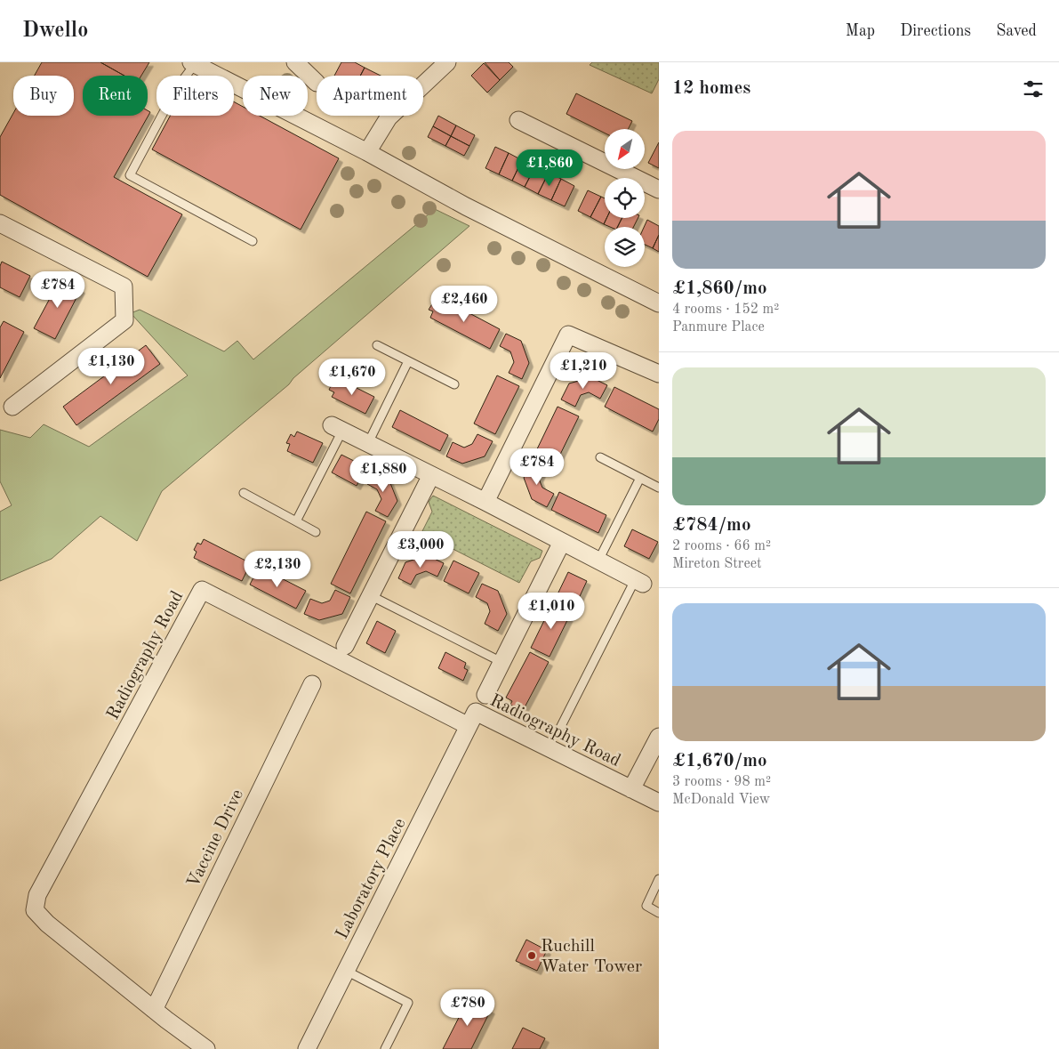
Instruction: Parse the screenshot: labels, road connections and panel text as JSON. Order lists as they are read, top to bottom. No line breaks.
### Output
{"streets":{"street":["Radiography Road","Vaccine Drive","Laboratory Place"]},"crossings":[["Radiography Road","Vaccine Drive"],["Radiography Road","Laboratory Place"]],"places":["Ruchill Water Tower"],"north":"bottom left","page":{"header":"Dwello","nav":["Map","Directions","Saved"],"heading":"12 homes","chip":["Buy","Rent","Filters","New","Apartment"],"list":[{"name":"£1,860/mo","note":"4 rooms · 152 m² · Panmure Place"},{"name":"£784/mo","note":"2 rooms · 66 m² · Mireton Street"},{"name":"£1,670/mo","note":"3 rooms · 98 m² · McDonald View"}],"price":["£1,860","£784","£2,460","£1,130","£1,210","£1,670","£784","£1,880","£3,000","£2,130","£1,010","£780"]}}
